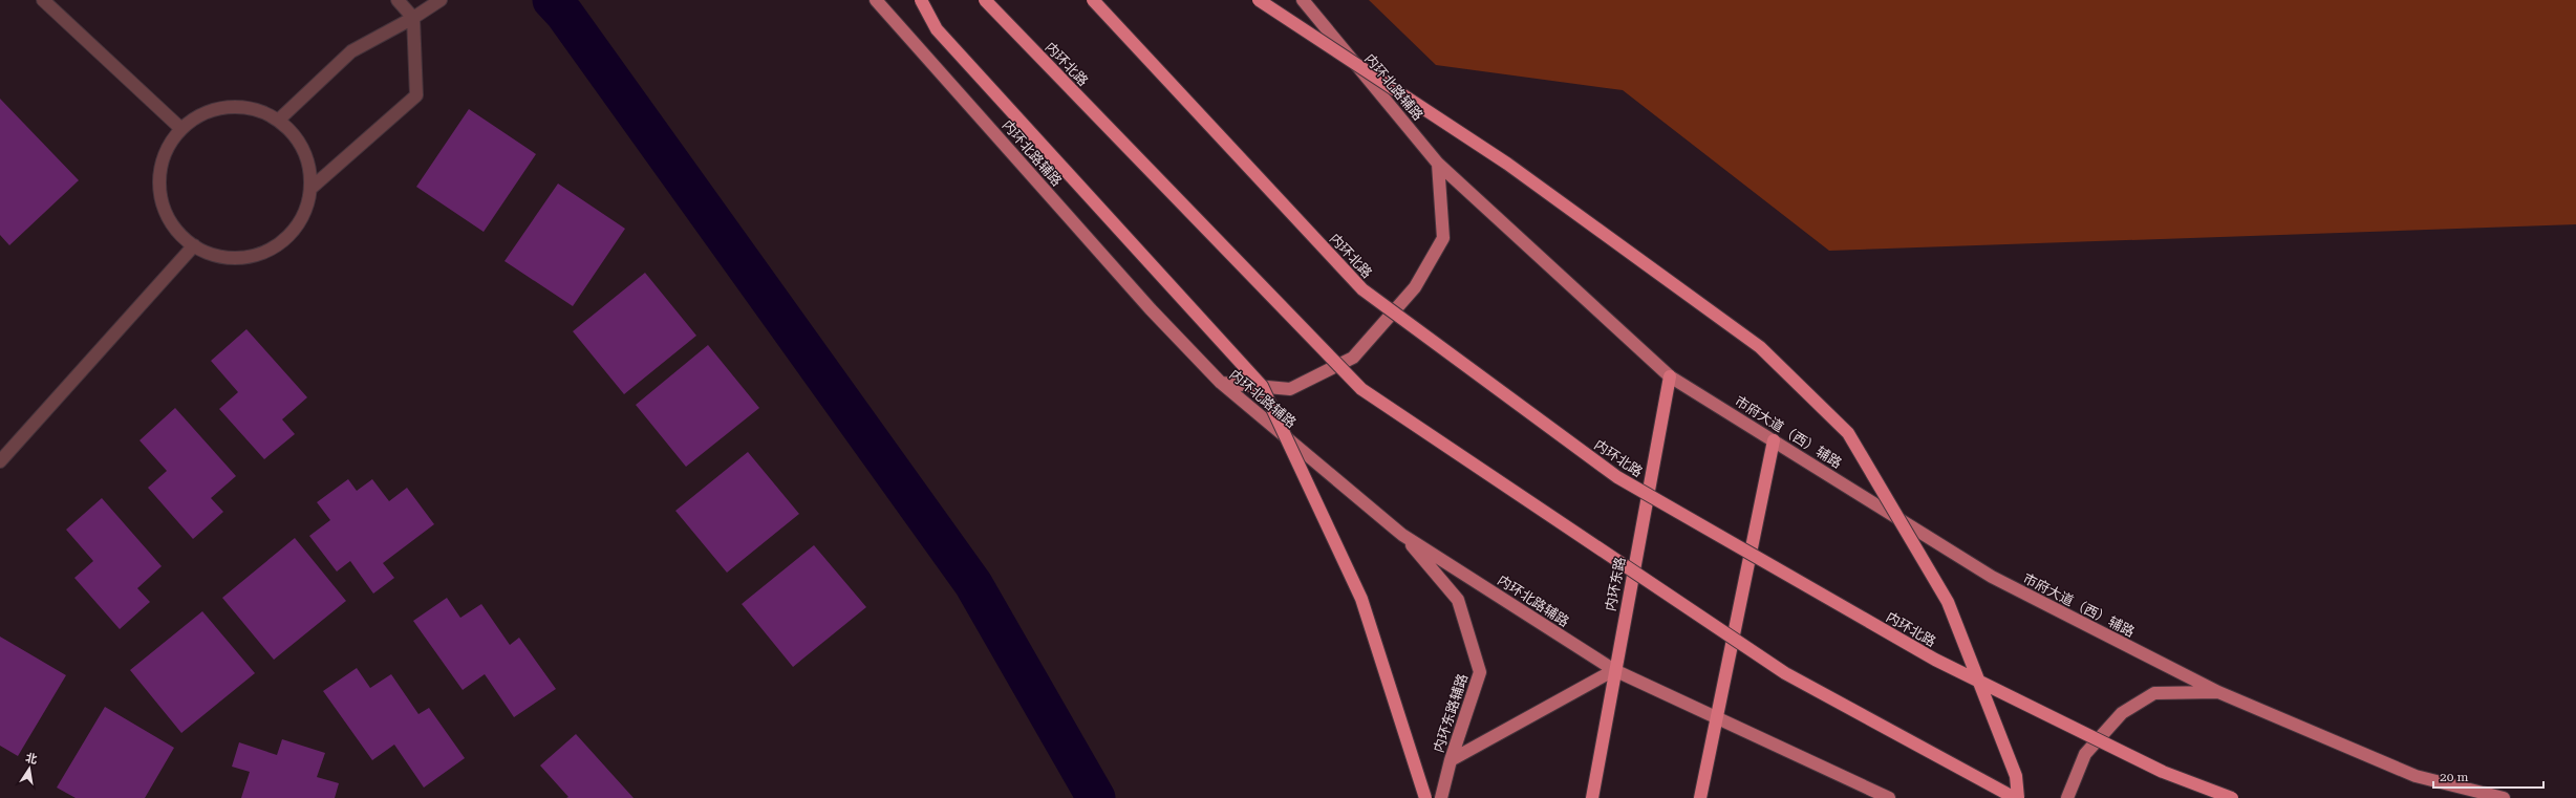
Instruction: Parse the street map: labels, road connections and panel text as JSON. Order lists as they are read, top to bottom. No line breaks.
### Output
{"streets":{"highway":["内环北路","内环东路"],"main road":["内环北路辅路","市府大道（西）辅路","内环东路辅路"]},"crossings":[["内环北路辅路","市府大道（西）辅路"],["内环北路辅路","内环东路"],["内环北路辅路","内环东路辅路"],["市府大道（西）辅路","内环东路"]],"scale_bar":"20 m","north":"top"}
